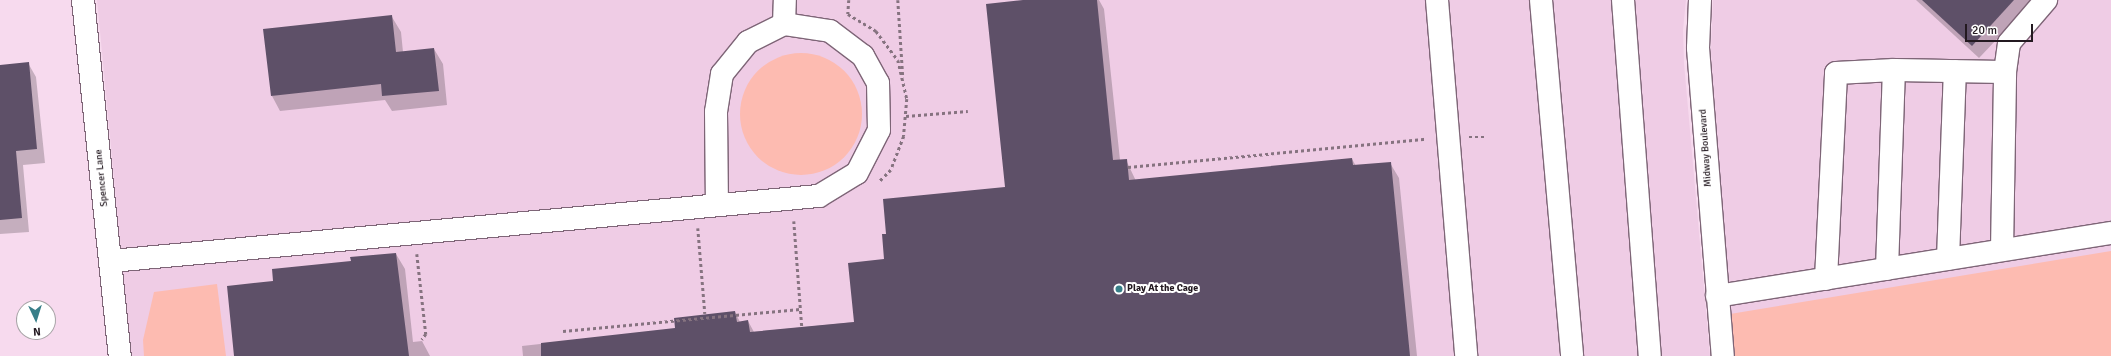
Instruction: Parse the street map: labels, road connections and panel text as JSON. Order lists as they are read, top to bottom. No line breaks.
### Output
{"streets":{"street":["Midway Boulevard","Spencer Lane"]},"places":["Play At the Cage"],"scale_bar":"20 m","north":"bottom"}
